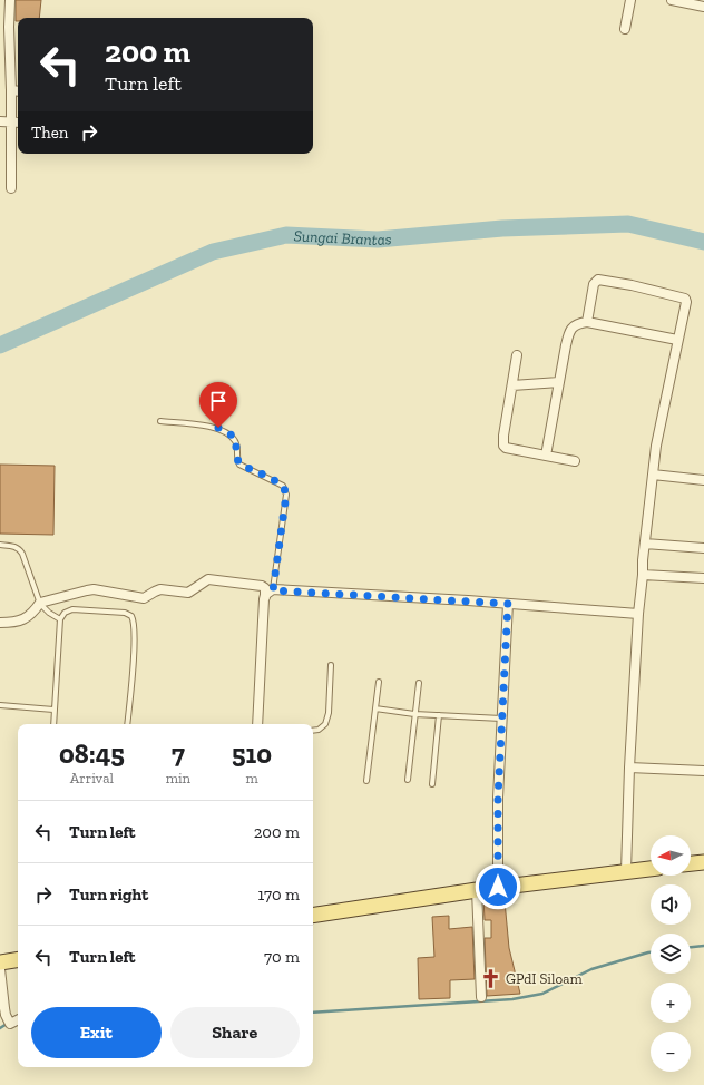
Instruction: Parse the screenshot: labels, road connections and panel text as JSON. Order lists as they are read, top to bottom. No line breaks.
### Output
{"water":["Sungai Brantas"],"places":{"church":["GPdI Siloam"]},"north":"left","page":{"turn":["200 m","Turn left"],"then":"Then","eta":["08:45","Arrival","7","min","510","m"],"list":[{"name":"Turn left","value":"200 m"},{"name":"Turn right","value":"170 m"},{"name":"Turn left","value":"70 m"}],"map_buttons":["+","−"],"buttons":["Exit","Share"]}}
